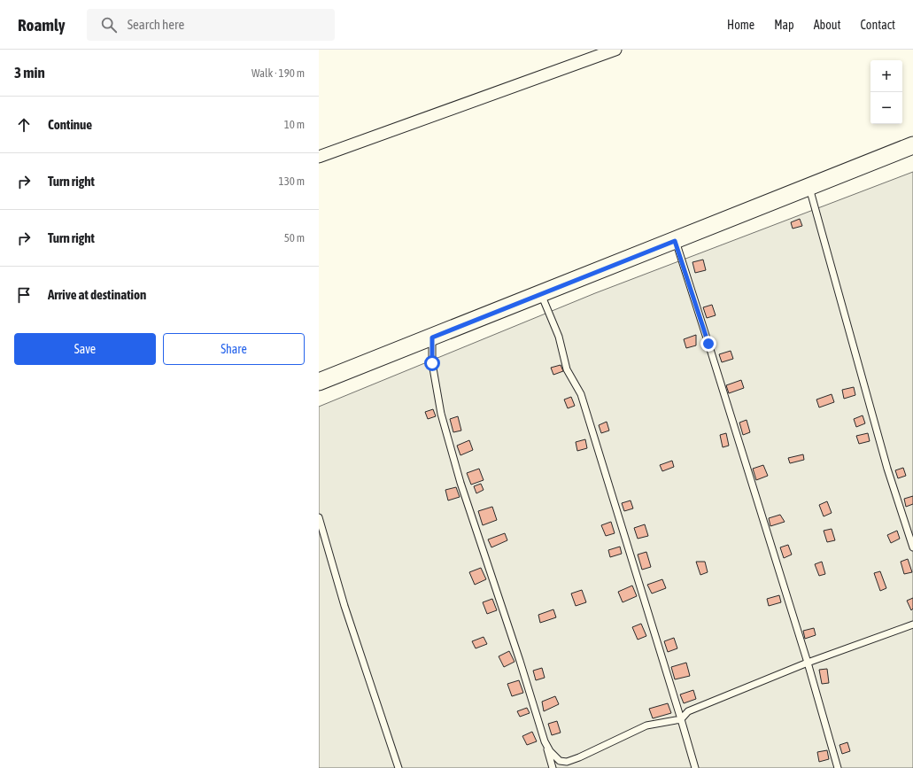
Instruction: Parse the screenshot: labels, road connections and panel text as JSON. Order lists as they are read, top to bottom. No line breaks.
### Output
{"page":{"header":"Roamly","search":"Search here","nav":["Home","Map","About","Contact"],"heading":["3 min","Walk · 190 m"],"map_buttons":["+","−"],"list":[["Continue","10 m"],["Turn right","130 m"],["Turn right","50 m"],"Arrive at destination"],"buttons":["Save","Share"]}}
